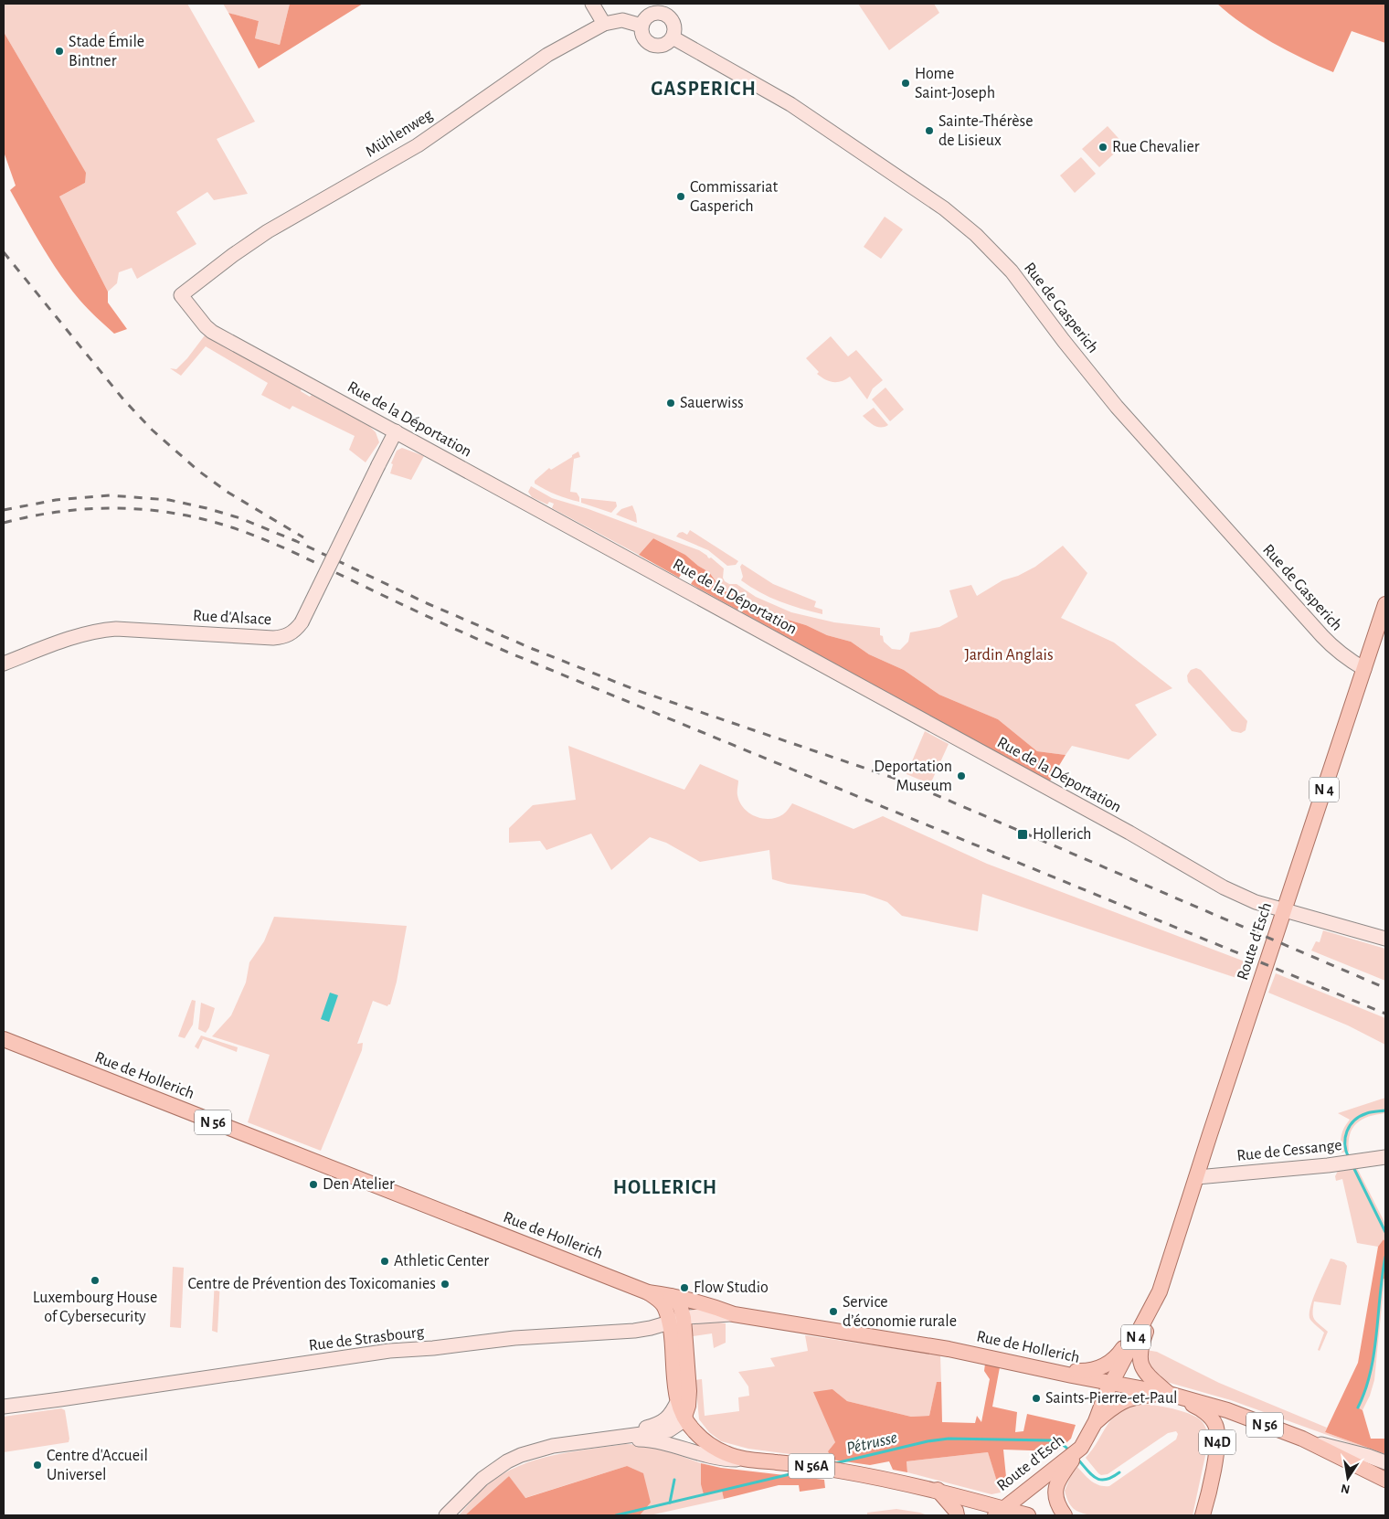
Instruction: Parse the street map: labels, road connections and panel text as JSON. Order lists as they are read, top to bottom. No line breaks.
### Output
{"streets":{"main road":["N 4","Route d'Esch","Rue de Hollerich","N 56","N4D","N 56A"],"street":["Mühlenweg","Rue de Gasperich","Rue de la Déportation","Rue d'Alsace","Rue de Cessange","Rue de Strasbourg"]},"crossings":[["Mühlenweg","Rue de Gasperich"],["Mühlenweg","Rue de la Déportation"],["Rue de Gasperich","Route d'Esch"],["Rue de la Déportation","Rue d'Alsace"],["Rue de la Déportation","Route d'Esch"],["N 4","Route d'Esch"],["N 4","N 56"],["N 4","N4D"],["Route d'Esch","Rue de Hollerich"],["Route d'Esch","N 56"],["Route d'Esch","Rue de Cessange"],["Route d'Esch","N 56A"],["Rue de Hollerich","N 56"],["Rue de Hollerich","Rue de Strasbourg"],["Rue de Hollerich","N 56A"],["N 56","N4D"],["Rue de Strasbourg","N 56A"]],"districts":["GASPERICH","HOLLERICH"],"water":["Pétrusse"],"parks":["Jardin Anglais"],"places":{"other":["Stade Émile Bintner","Home Saint-Joseph","Sainte-Thérèse de Lisieux","Rue Chevalier","Commissariat Gasperich","Sauerwiss","Deportation Museum","Den Atelier","Athletic Center","Luxembourg House of Cybersecurity","Centre de Prévention des Toxicomanies","Flow Studio","Service d’économie rurale","Saints-Pierre-et-Paul","Centre d'Accueil Universel"],"transit":["Hollerich"]},"north":"bottom"}
